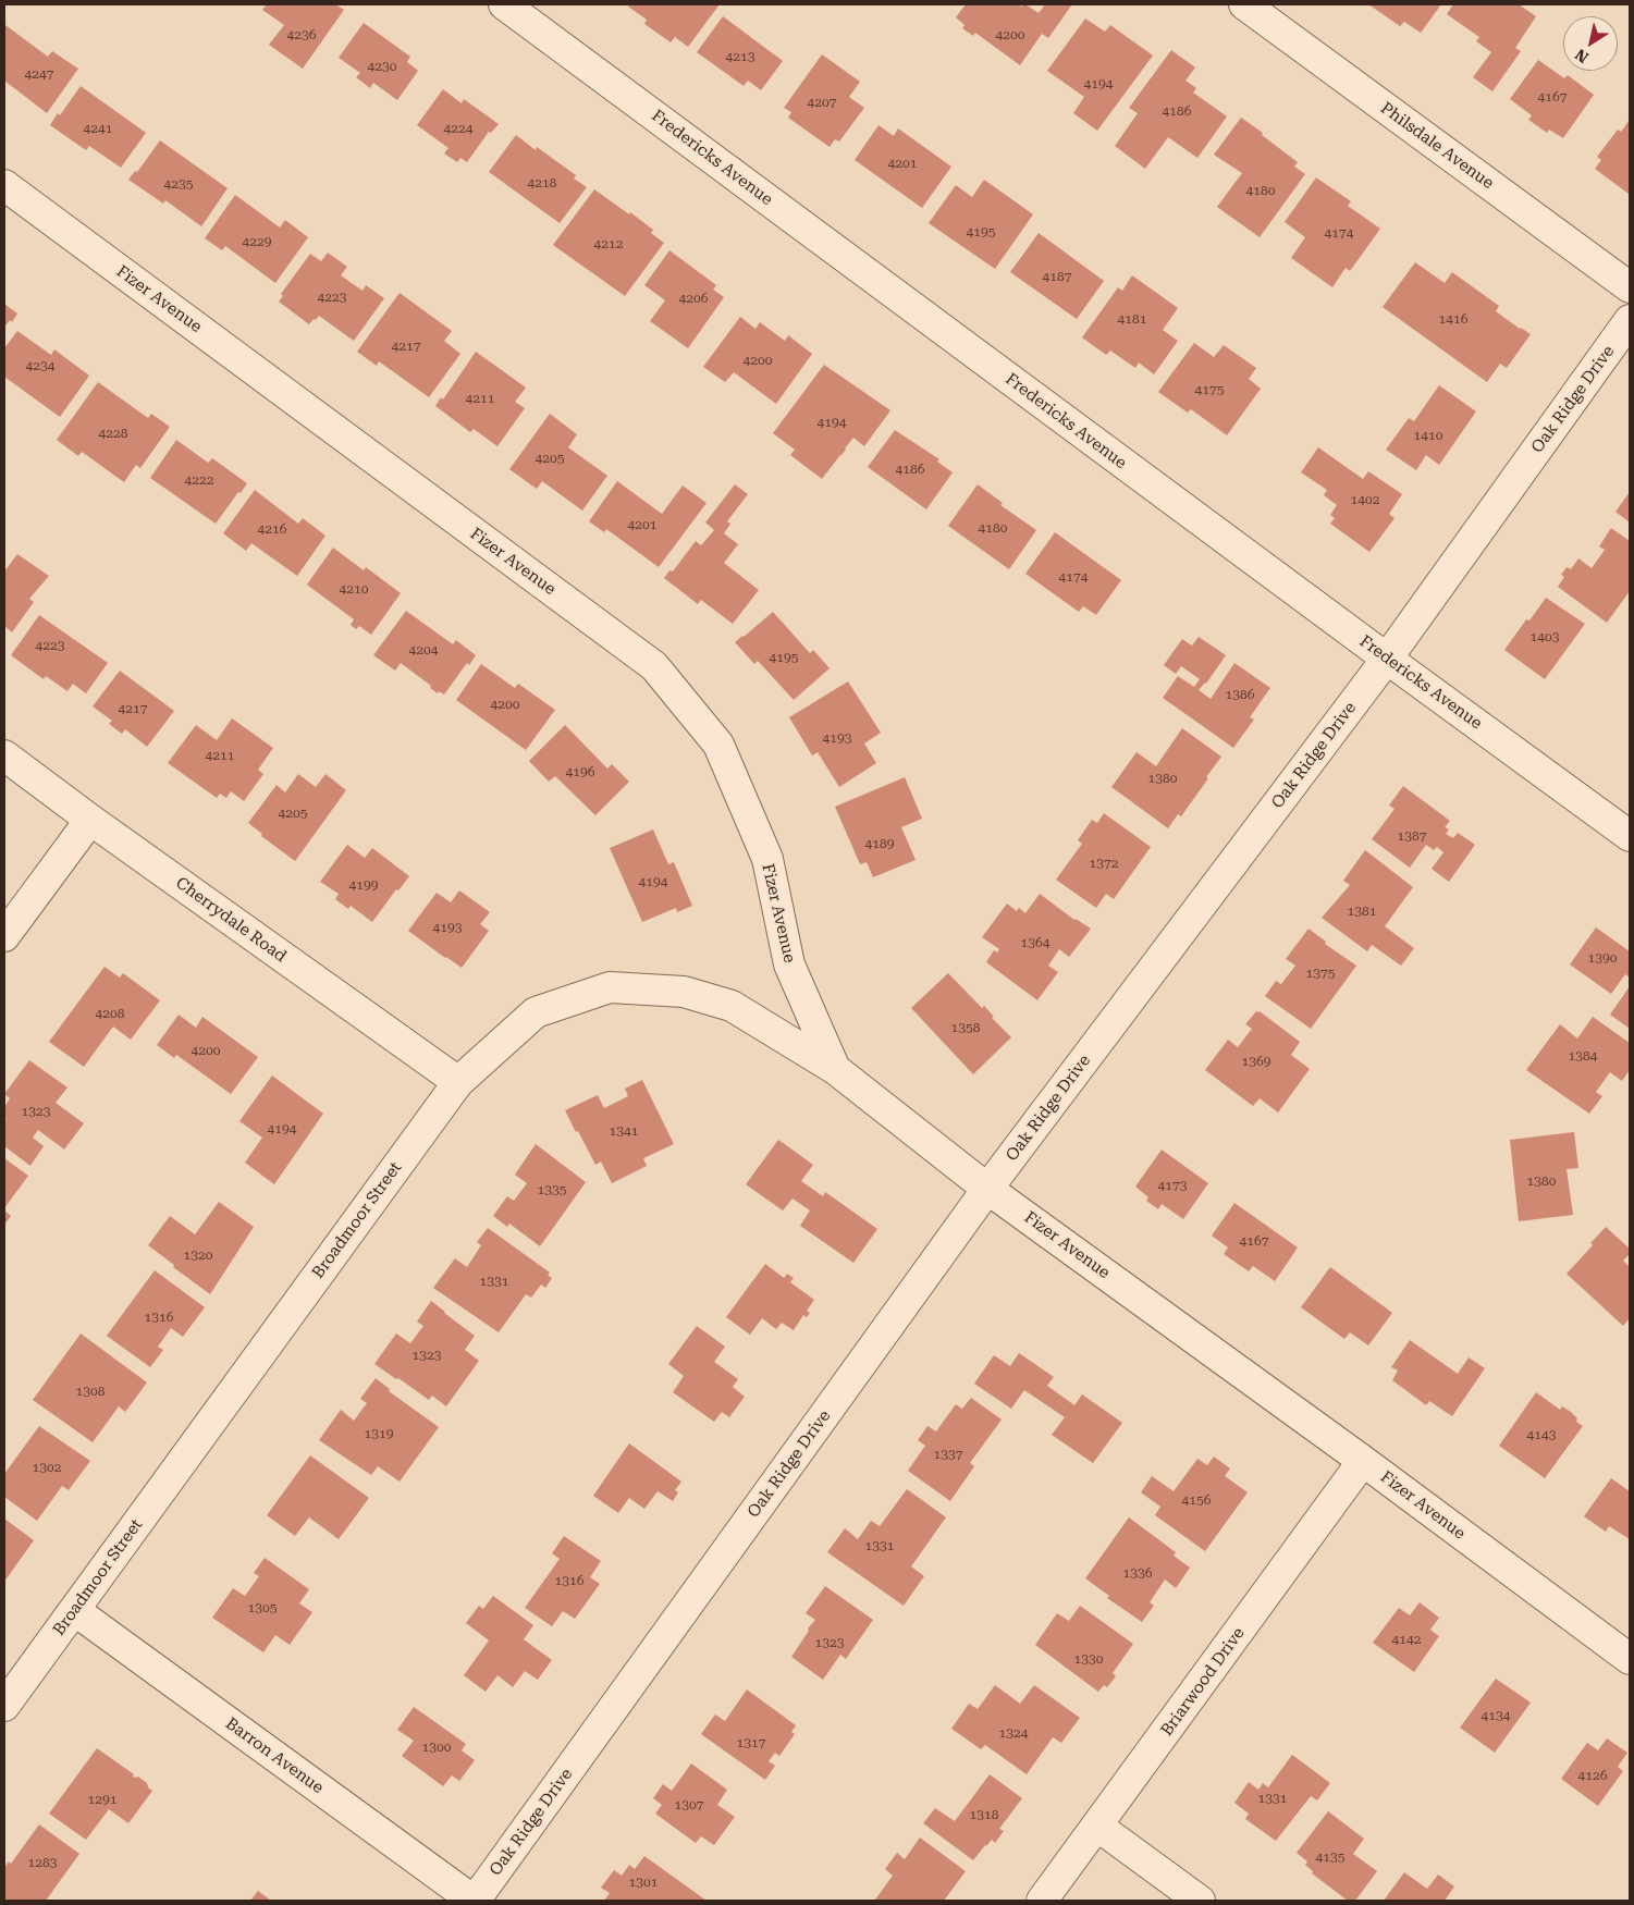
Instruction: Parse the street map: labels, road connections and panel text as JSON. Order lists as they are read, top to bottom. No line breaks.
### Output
{"streets":{"street":["Philsdale Avenue","Fredericks Avenue","Fizer Avenue","Oak Ridge Drive","Cherrydale Road","Broadmoor Street","Briarwood Drive","Barron Avenue"]},"crossings":[["Fredericks Avenue","Oak Ridge Drive"],["Fizer Avenue","Oak Ridge Drive"],["Fizer Avenue","Broadmoor Street"],["Fizer Avenue","Briarwood Drive"],["Oak Ridge Drive","Barron Avenue"],["Cherrydale Road","Broadmoor Street"],["Broadmoor Street","Barron Avenue"]],"house_numbers":["4236","4200","4213","4230","4247","4194","4167","4207","4186","4241","4224","4201","4218","4235","4180","4195","4174","4229","4212","4187","4223","4206","4181","1416","4217","4200","4234","4175","4211","4194","4228","1410","4205","4186","4222","1402","4201","4180","4216","4174","4210","1403","4223","4204","4195","1386","4200","4217","4193","4211","4196","1380","4205","1387","4189","1372","4194","4199","1381","4193","1364","1390","1375","4208","1358","4200","1384","1369","1323","4194","1341","1380","4173","1335","4167","1320","1331","1316","1323","1308","1319","4143","1337","1302","4156","1331","1336","1316","1305","4142","1323","1330","4134","1324","1317","1300","4126","1331","1291","1307","1318","4135","1283","1301"],"north":"bottom left"}
